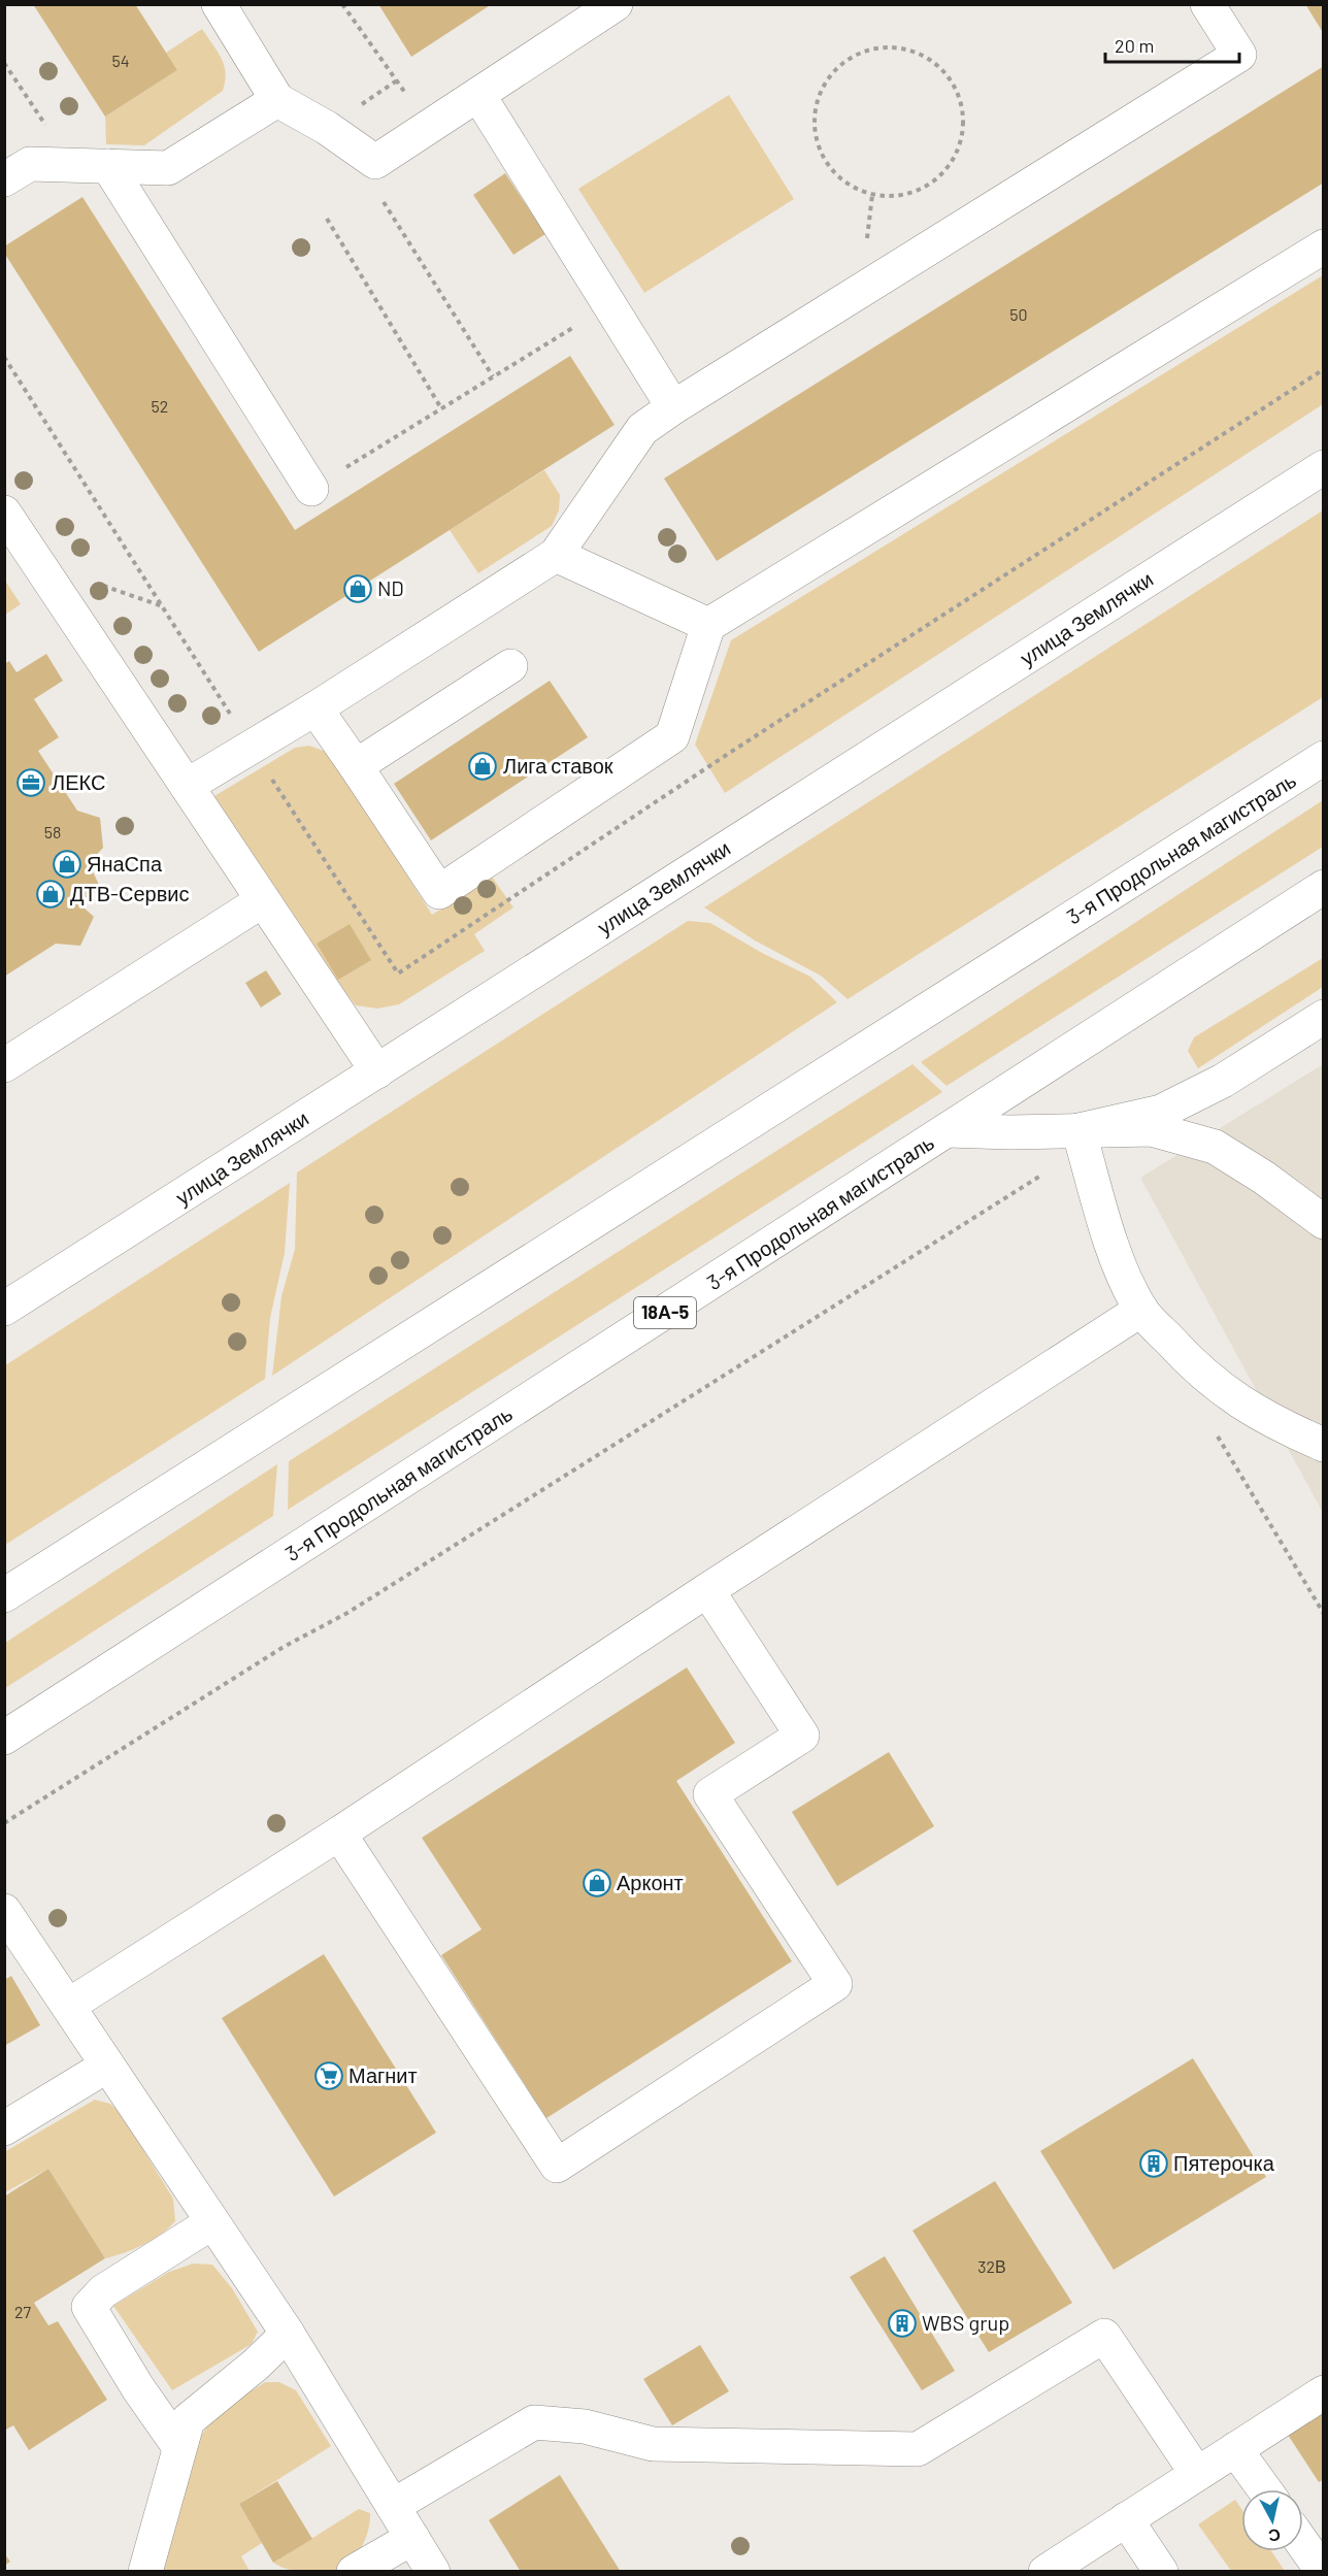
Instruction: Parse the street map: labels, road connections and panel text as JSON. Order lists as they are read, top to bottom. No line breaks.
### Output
{"streets":{"main road":["улица Землячки","3-я Продольная магистраль","18А-5"]},"places":{"shop":["ND","Лига ставок","ЯнаСпа","ДТВ-Сервис","Арконт"],"office":["ЛЕКС"],"supermarket":["Магнит"],"building":["Пятерочка","WBS grup"]},"house_numbers":["54","50","52","58","32В","27"],"scale_bar":"20 m","north":"bottom"}
